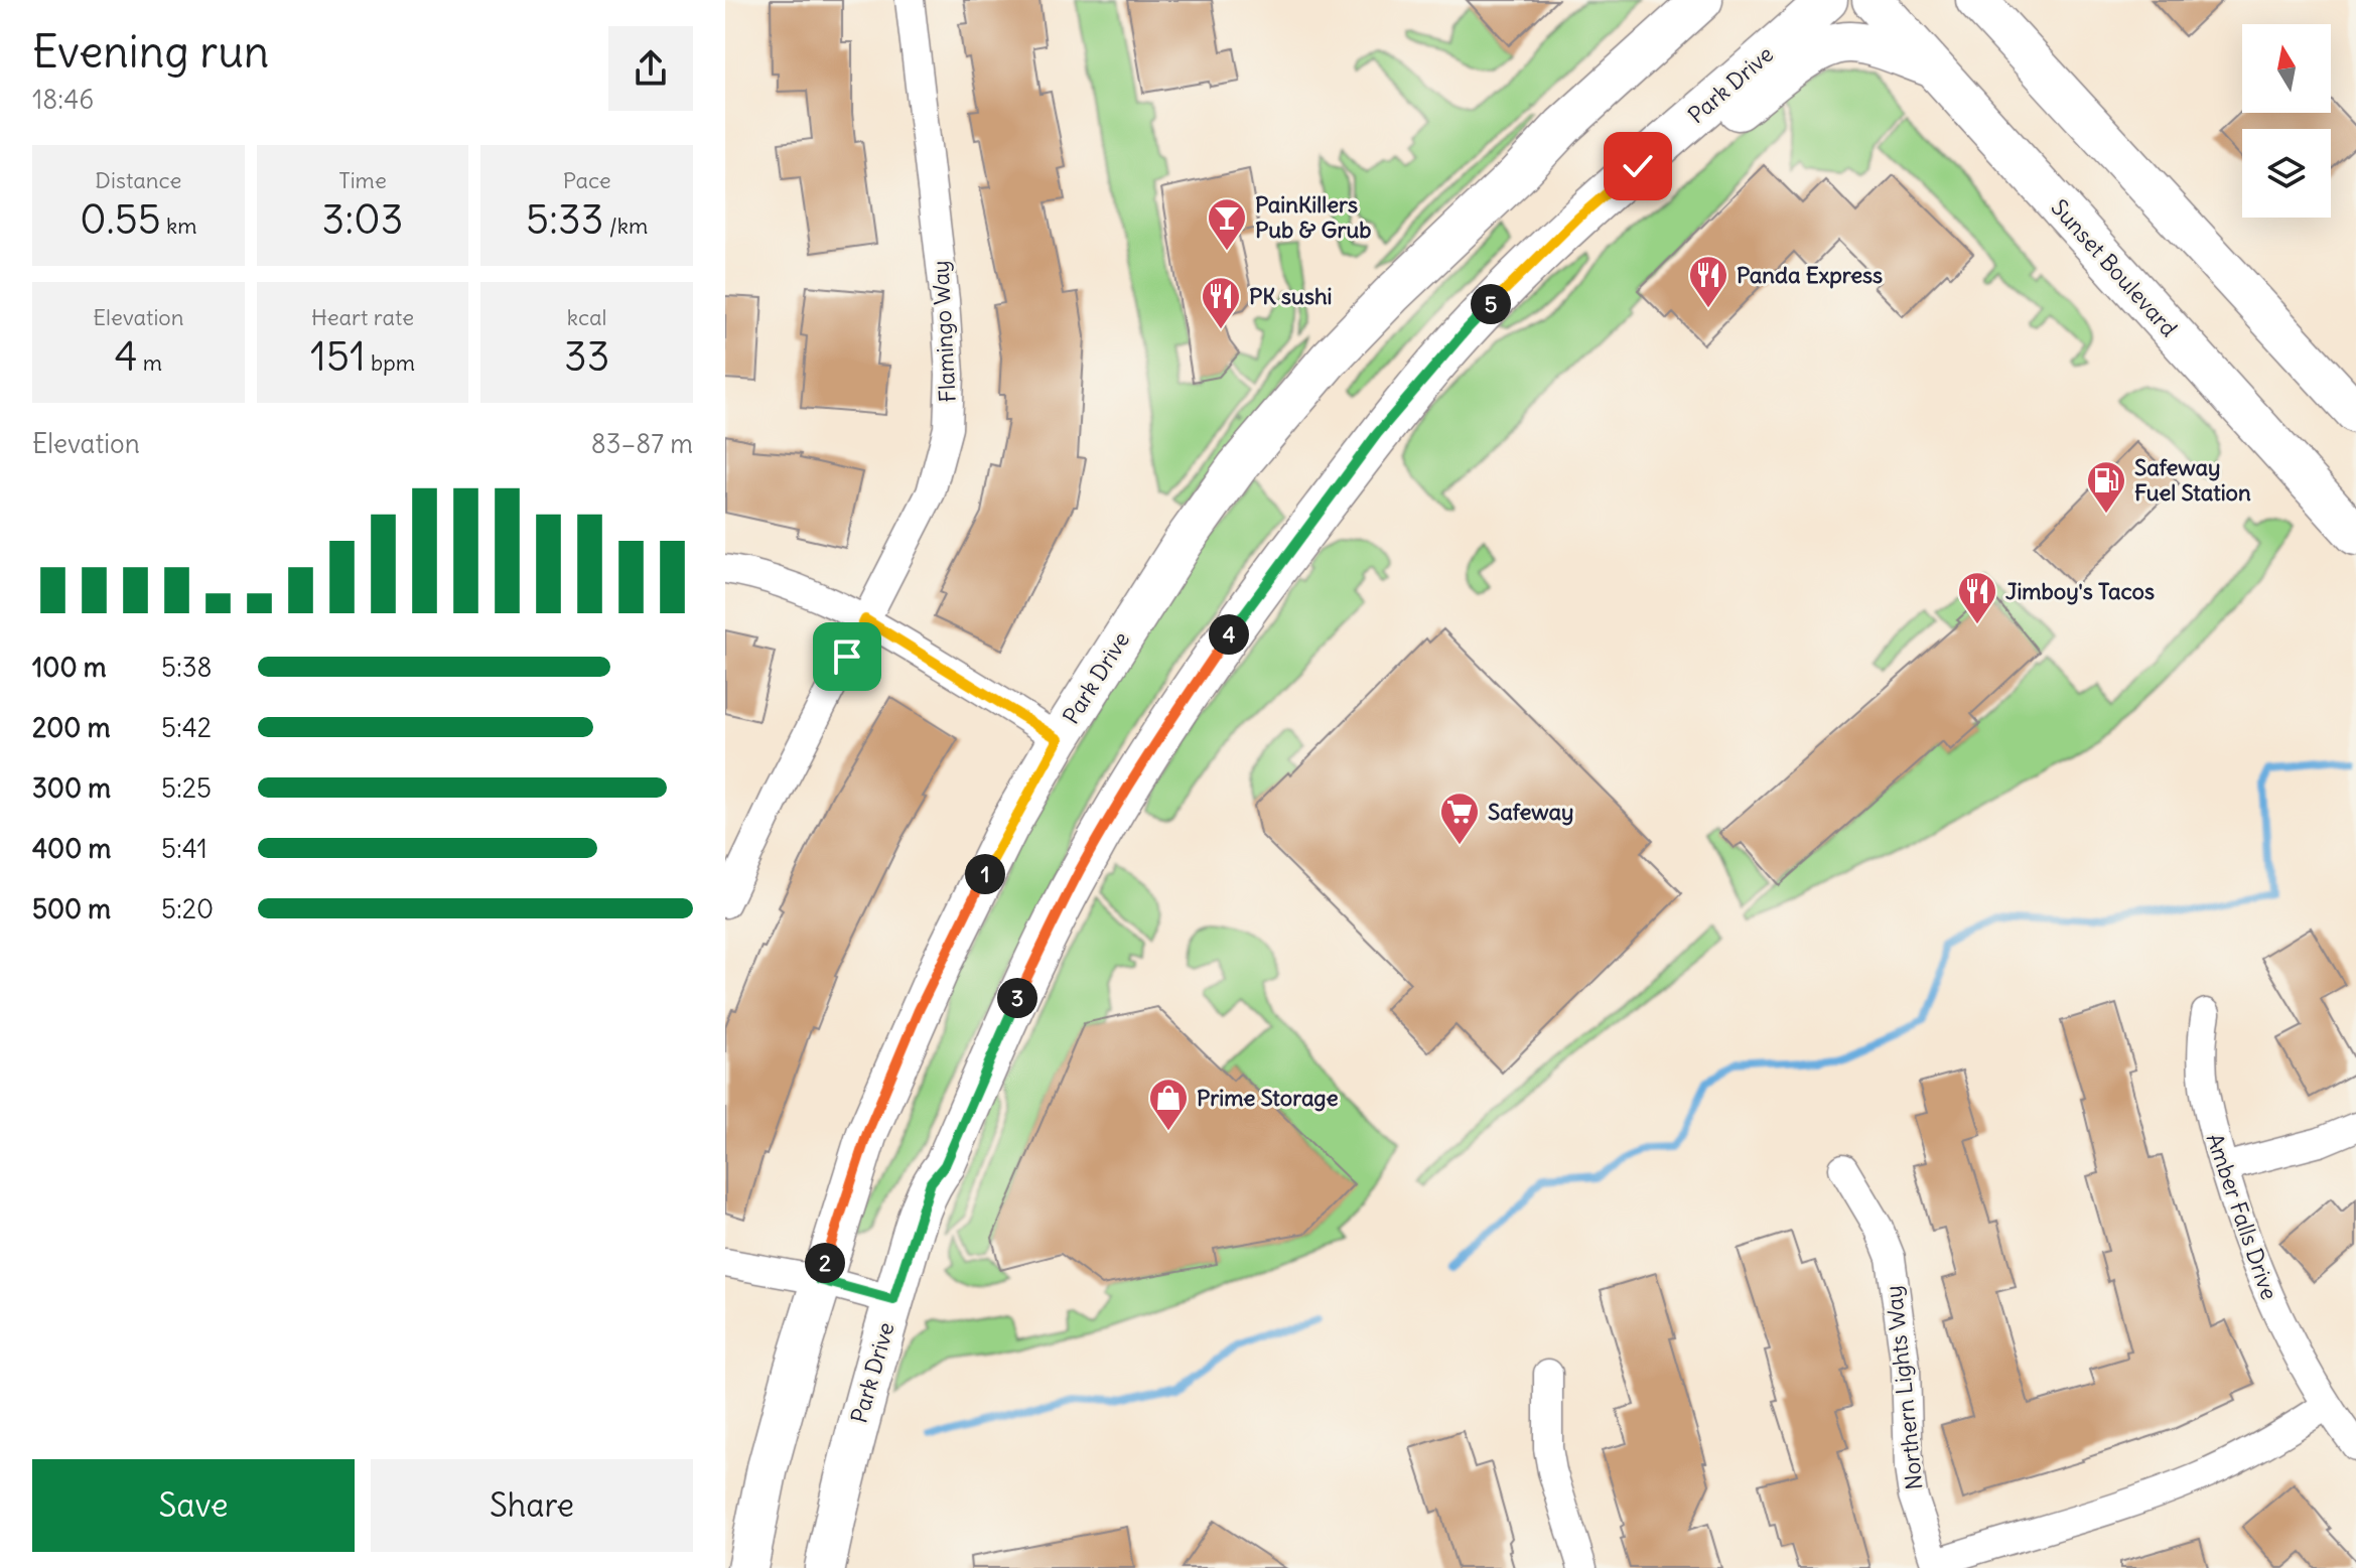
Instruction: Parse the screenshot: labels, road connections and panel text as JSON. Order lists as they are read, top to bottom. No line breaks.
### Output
{"streets":{"main road":["Park Drive","Sunset Boulevard"],"street":["Flamingo Way","Amber Falls Drive","Northern Lights Way"]},"places":{"bar":["PainKillers Pub & Grub"],"restaurant":["Panda Express","PK sushi","Jimboy's Tacos"],"fuel station":["Safeway Fuel Station"],"supermarket":["Safeway"],"shop":["Prime Storage"]},"north":"top","page":{"heading":["Evening run","18:46"],"stats":[["Distance","0.55 km"],["Time","3:03"],["Pace","5:33 /km"],["Elevation","4 m"],["Heart rate","151 bpm"],["kcal","33"]],"pins":["5","4","1","3","2"],"chart":["Elevation","83–87 m"],"list":[{"name":"100 m","note":"5:38"},{"name":"200 m","note":"5:42"},{"name":"300 m","note":"5:25"},{"name":"400 m","note":"5:41"},{"name":"500 m","note":"5:20"}],"buttons":["Save","Share"]}}
